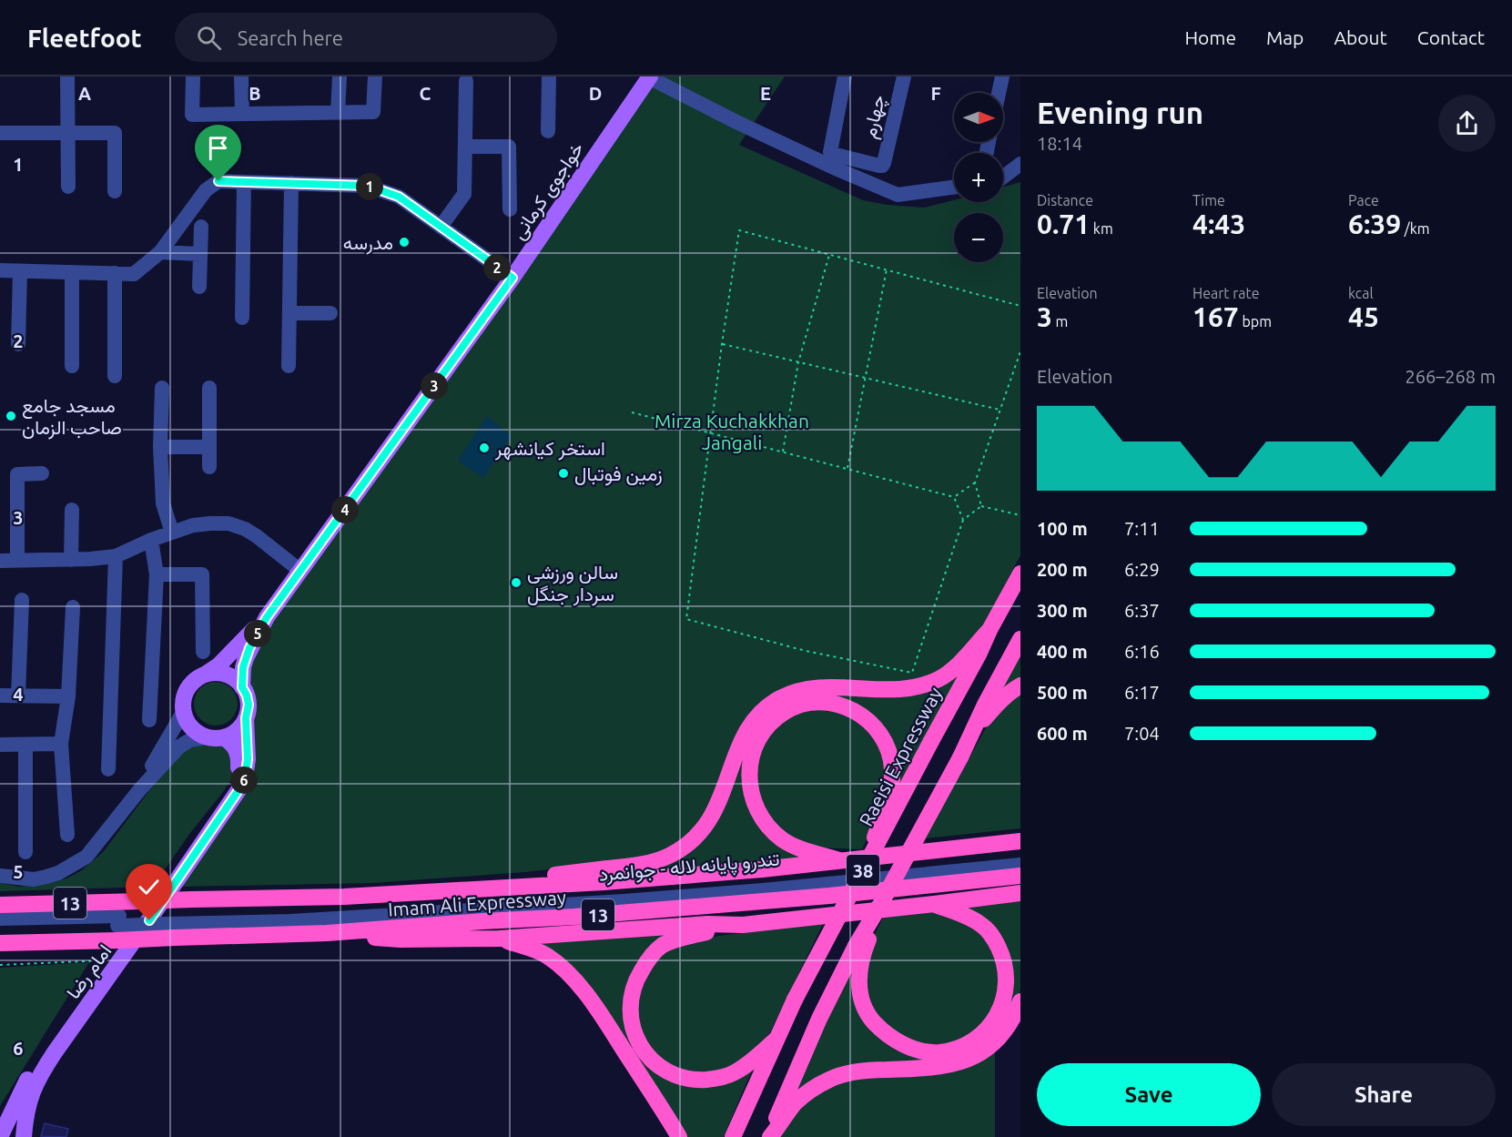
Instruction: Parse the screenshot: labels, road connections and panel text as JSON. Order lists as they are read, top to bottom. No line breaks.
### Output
{"streets":{"highway":["Raeisi Expressway","38","13","Imam Ali Expressway"],"main road":["خواجوی کرمانی","امام رضا"],"street":["چهارم","تندرو پایانه لاله - جوانمرد"]},"crossings":[["تندرو پایانه لاله - جوانمرد","Imam Ali Expressway"]],"parks":["Mirza Kuchakkhan Jangali"],"places":["مدرسه","مسجد جامع صاحب الزمان","استخر کیانشهر","زمین فوتبال","سالن ورزشی سردار جنگل"],"north":"right","page":{"header":"Fleetfoot","search":"Search here","nav":["Home","Map","About","Contact"],"heading":["Evening run","18:14"],"map_buttons":["+","−"],"stats":[["Distance","0.71 km"],["Time","4:43"],["Pace","6:39 /km"],["Elevation","3 m"],["Heart rate","167 bpm"],["kcal","45"]],"pins":["1","2","3","4","5","6"],"chart":["Elevation","266–268 m"],"list":[{"name":"100 m","note":"7:11"},{"name":"200 m","note":"6:29"},{"name":"300 m","note":"6:37"},{"name":"400 m","note":"6:16"},{"name":"500 m","note":"6:17"},{"name":"600 m","note":"7:04"}],"buttons":["Save","Share"]},"grid":{"columns":["A","B","C","D","E","F"],"rows":["1","2","3","4","5","6"]}}
